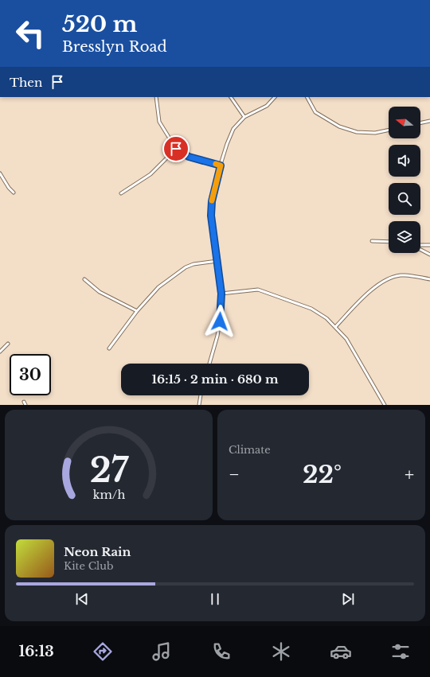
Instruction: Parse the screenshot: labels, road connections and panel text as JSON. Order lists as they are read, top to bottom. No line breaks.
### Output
{"north":"left","page":{"turn":["520 m","Bresslyn Road"],"then":"Then","limit":"30","trip":"16:15 · 2 min · 680 m","tile":"Climate","heat":["−","22°","+"],"song":["Neon Rain","Kite Club"],"tabs":"16:13","gauge":["27","km/h"]}}
